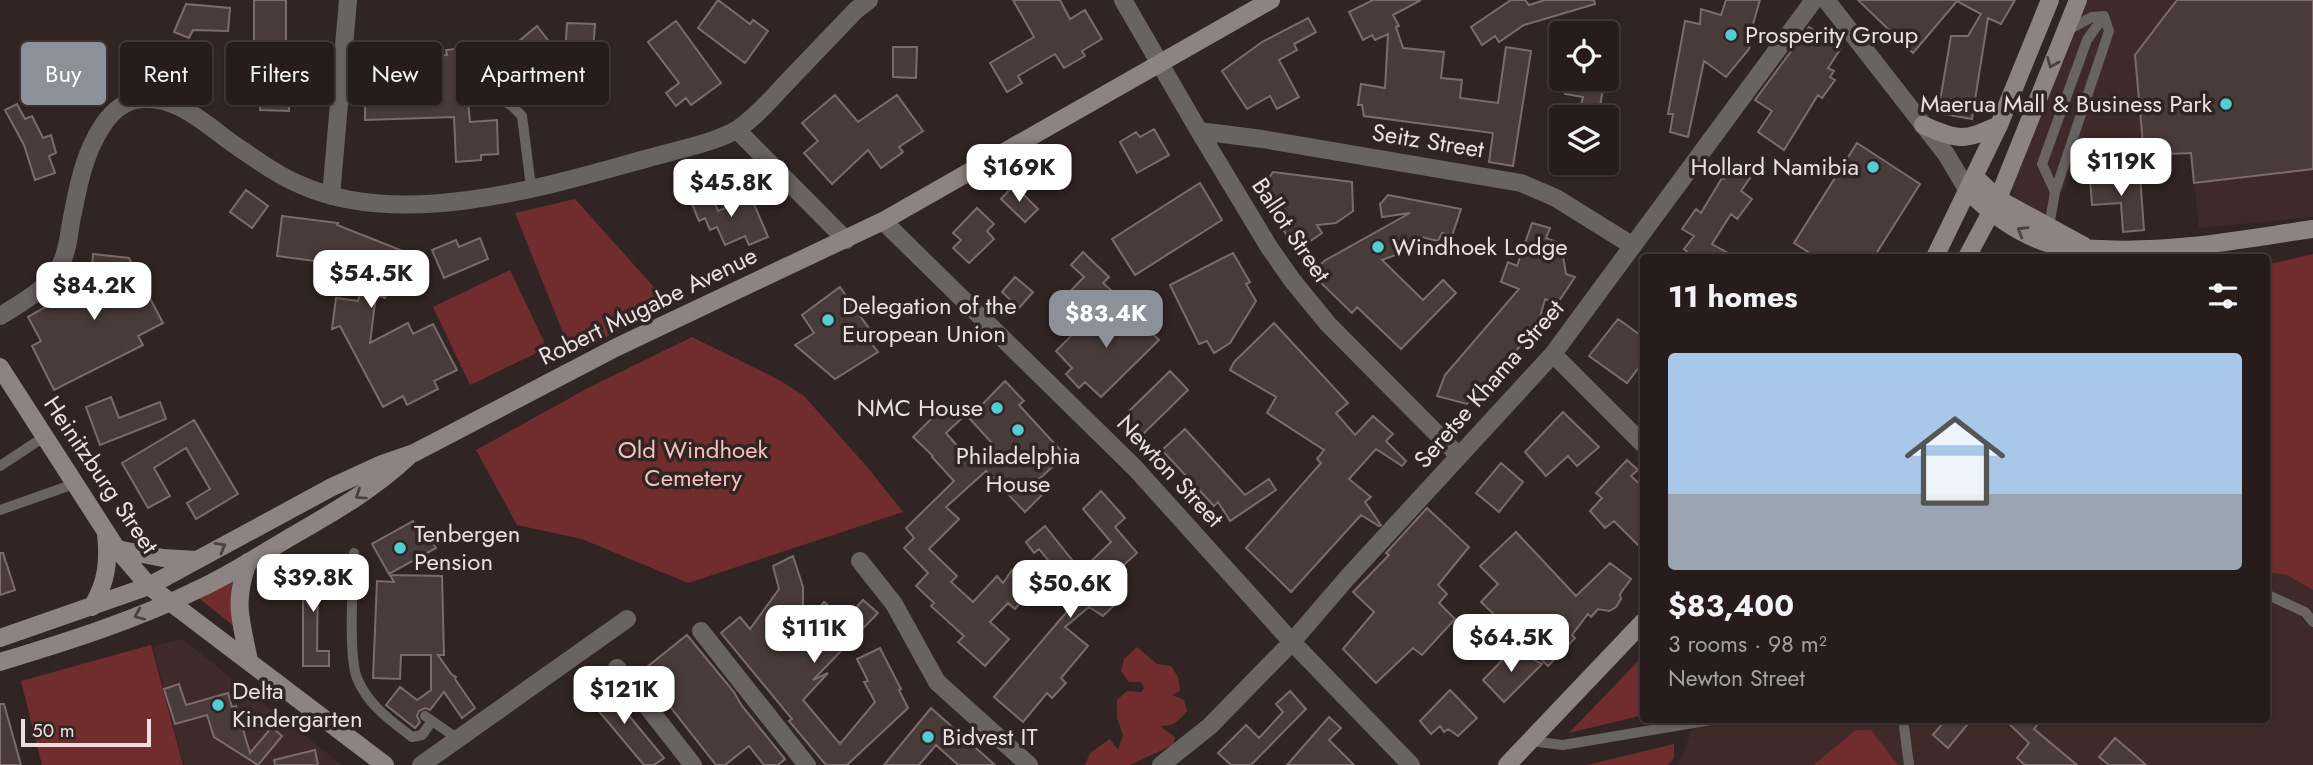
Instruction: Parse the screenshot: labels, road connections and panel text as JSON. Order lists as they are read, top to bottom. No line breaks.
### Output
{"streets":{"main road":["Robert Mugabe Avenue","Heinitzburg Street"],"street":["Seitz Street","Ballot Street","Seretse Khama Street","Newton Street"]},"crossings":[["Seitz Street","Ballot Street"],["Seitz Street","Seretse Khama Street"],["Ballot Street","Robert Mugabe Avenue"],["Ballot Street","Seretse Khama Street"],["Robert Mugabe Avenue","Newton Street"],["Robert Mugabe Avenue","Heinitzburg Street"],["Seretse Khama Street","Newton Street"]],"parks":["Old Windhoek Cemetery"],"places":["Prosperity Group","Maerua Mall & Business Park","Hollard Namibia","Windhoek Lodge","Delegation of the European Union","NMC House","Philadelphia House","Tenbergen Pension","Delta Kindergarten","Bidvest IT"],"scale_bar":"50 m","page":{"chip":["Buy","Rent","Filters","New","Apartment"],"price":["$119K","$169K","$45.8K","$54.5K","$84.2K","$83.4K","$39.8K","$50.6K","$111K","$64.5K","$121K"],"heading":"11 homes","list":[{"name":"$83,400","note":"3 rooms · 98 m² · Newton Street"}],"scale":"50 m"}}
